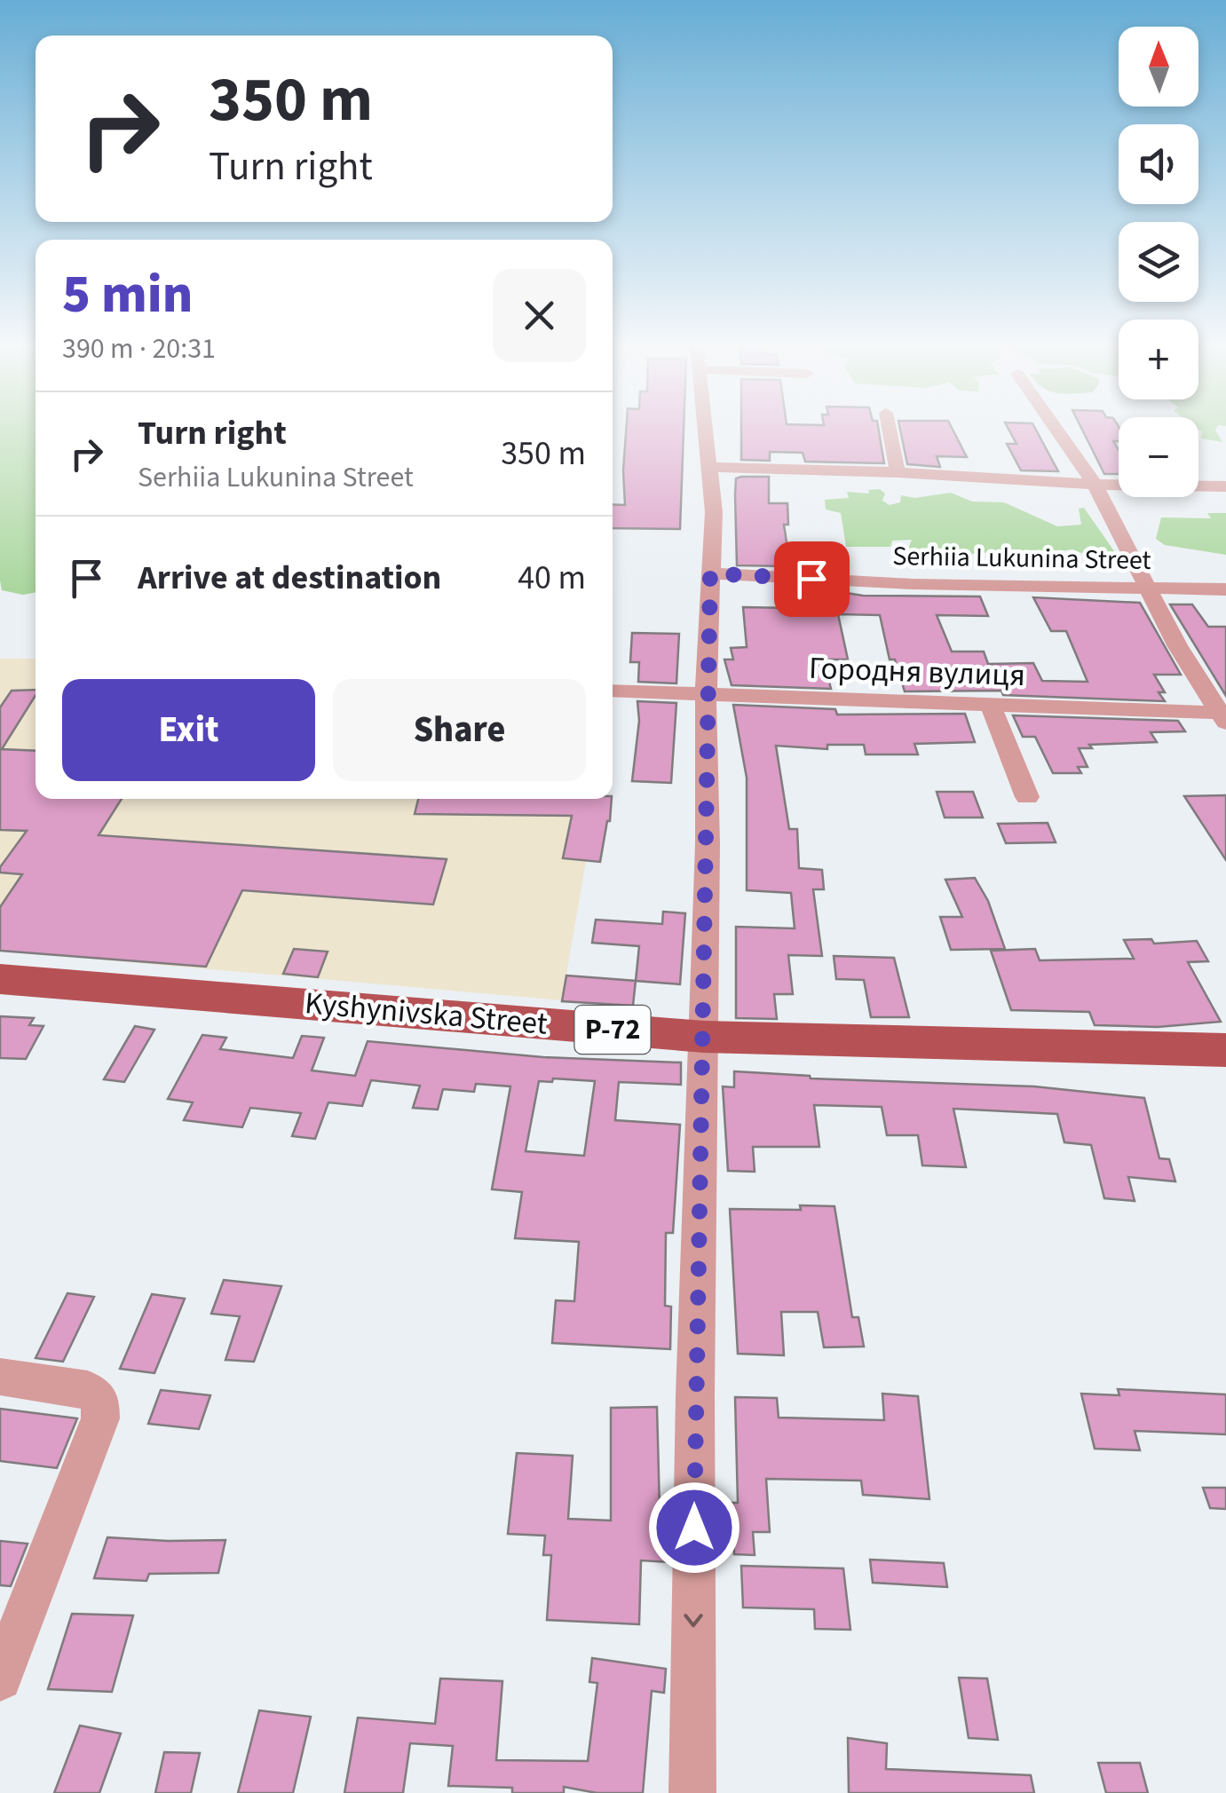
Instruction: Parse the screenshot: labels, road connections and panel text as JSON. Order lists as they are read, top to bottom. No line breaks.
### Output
{"streets":{"main road":["Kyshynivska Street","Р-72"],"street":["Serhiia Lukunina Street","Городня вулиця"]},"north":"top","page":{"map_buttons":["+","−"],"turn":["350 m","Turn right"],"heading":["5 min","390 m · 20:31"],"list":[{"name":"Turn right","note":"Serhiia Lukunina Street","value":"350 m"},{"name":"Arrive at destination","value":"40 m"}],"buttons":["Exit","Share"]}}
